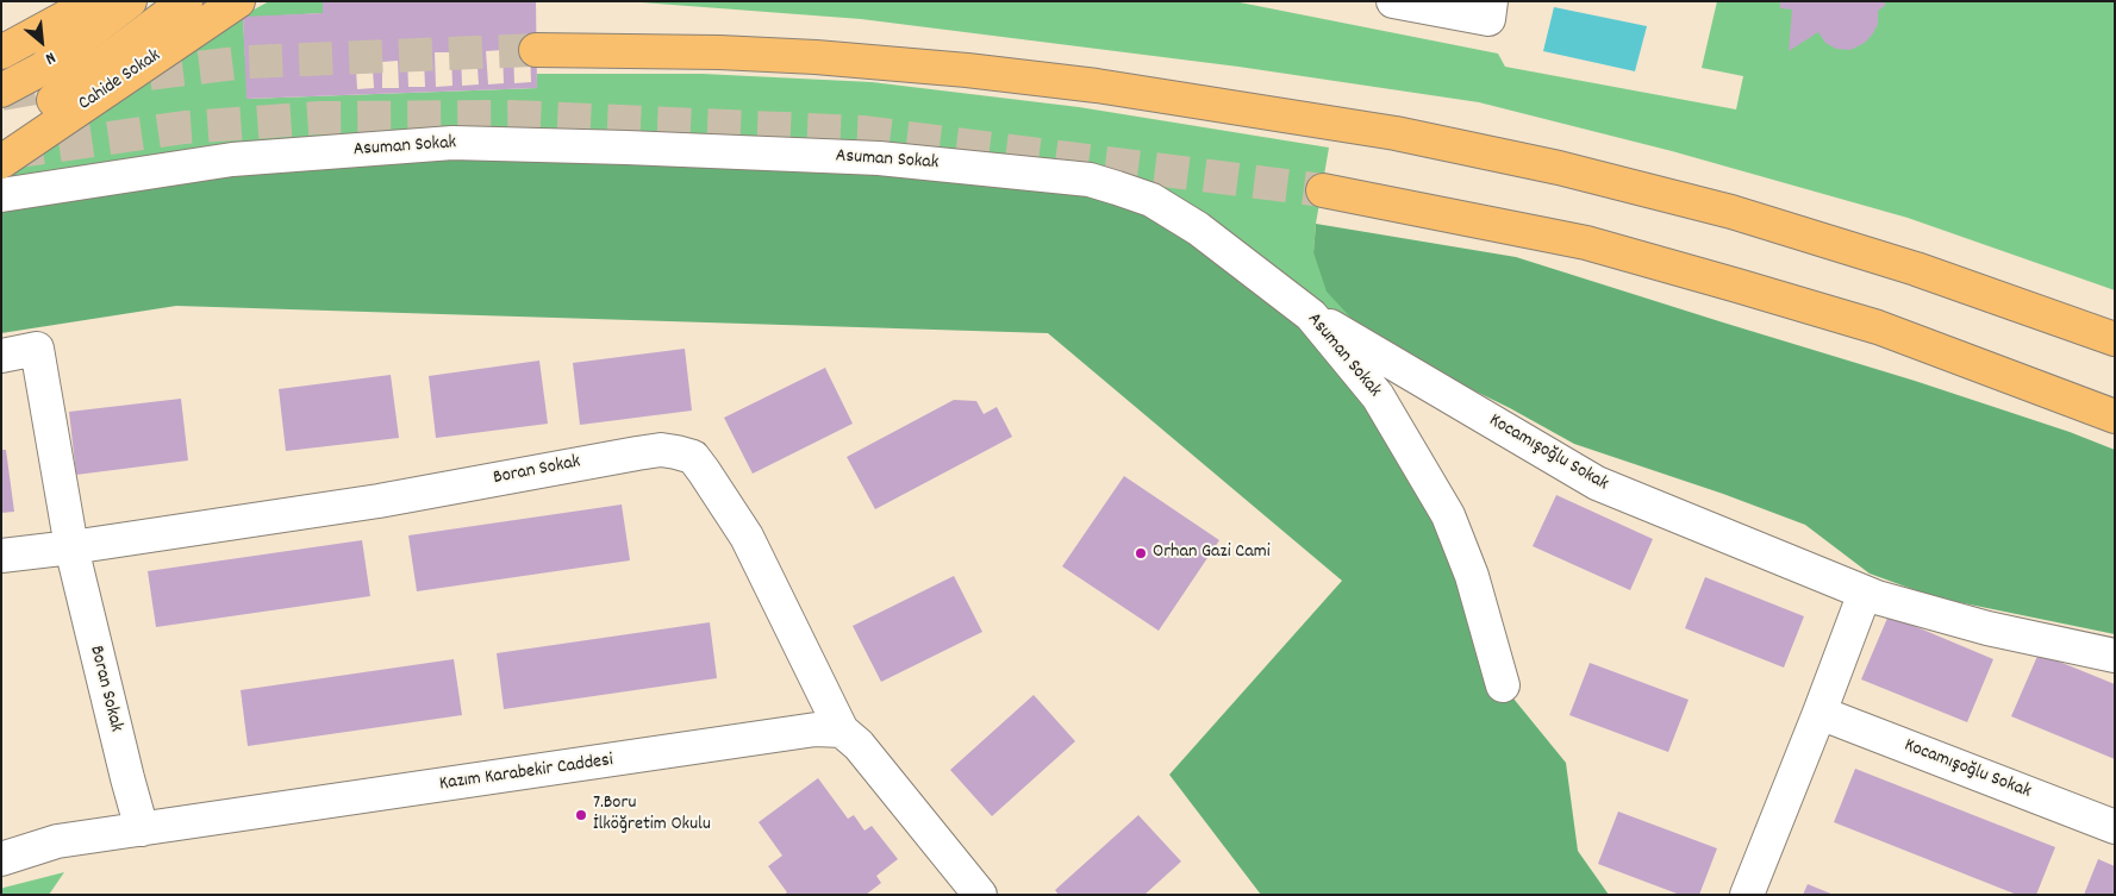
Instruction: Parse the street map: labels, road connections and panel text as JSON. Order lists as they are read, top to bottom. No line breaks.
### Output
{"streets":{"main road":["Cahide Sokak"],"street":["Asuman Sokak","Kocamışoğlu Sokak","Boran Sokak","Kazım Karabekir Caddesi"]},"crossings":[["Asuman Sokak","Kocamışoğlu Sokak"],["Boran Sokak","Kazım Karabekir Caddesi"]],"places":["Orhan Gazi Cami","7.Boru İlköğretim Okulu"],"north":"bottom right"}
